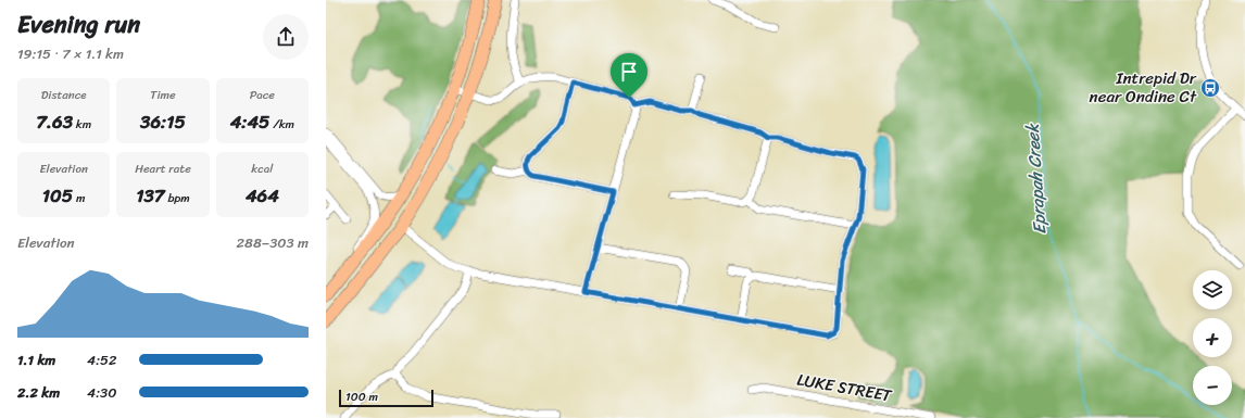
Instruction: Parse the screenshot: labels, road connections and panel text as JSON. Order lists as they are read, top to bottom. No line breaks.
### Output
{"streets":{"street":["LUKE STREET"]},"water":["Eprapah Creek"],"places":{"bus stop":["Intrepid Dr near Ondine Ct"]},"scale_bar":"100 m","page":{"heading":["Evening run","19:15 · 7 × 1.1 km"],"stats":[["Distance","7.63 km"],["Time","36:15"],["Pace","4:45 /km"],["Elevation","105 m"],["Heart rate","137 bpm"],["kcal","464"]],"chart":["Elevation","288–303 m"],"map_buttons":["+","−"],"list":[{"name":"1.1 km","note":"4:52"},{"name":"2.2 km","note":"4:30"}],"scale":"100 m"}}
